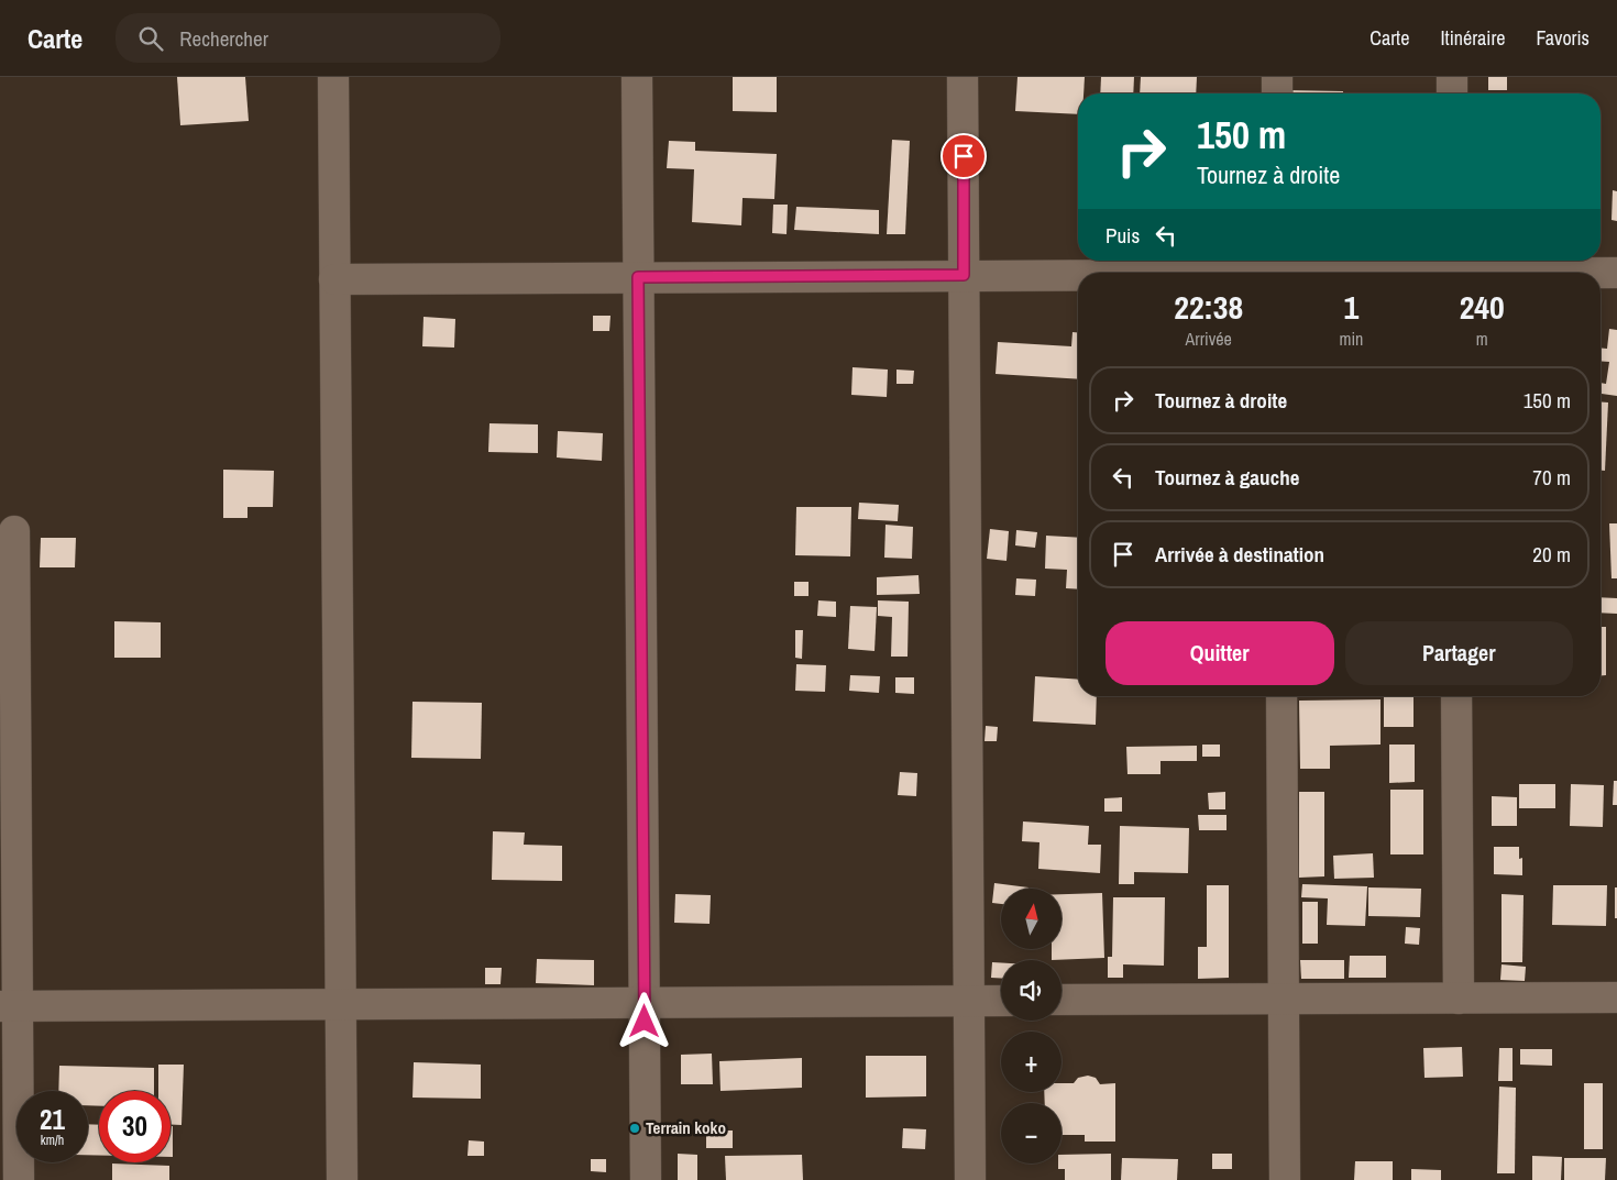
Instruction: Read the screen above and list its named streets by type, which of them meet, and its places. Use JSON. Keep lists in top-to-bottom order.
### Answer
{
  "places": ["Terrain koko"],
  "north": "top",
  "page": {
    "header": "Carte",
    "search": "Rechercher",
    "nav": ["Carte", "Itinéraire", "Favoris"],
    "turn": ["150 m", "Tournez à droite"],
    "then": "Puis",
    "eta": [
      "22:38",
      "Arrivée",
      "1",
      "min",
      "240",
      "m"
    ],
    "list": [
      {
        "name": "Tournez à droite",
        "value": "150 m"
      },
      {
        "name": "Tournez à gauche",
        "value": "70 m"
      },
      {
        "name": "Arrivée à destination",
        "value": "20 m"
      }
    ],
    "buttons": ["Quitter", "Partager"],
    "map_buttons": ["+", "−"],
    "speed": "21 km/h",
    "limit": "30"
  }
}
